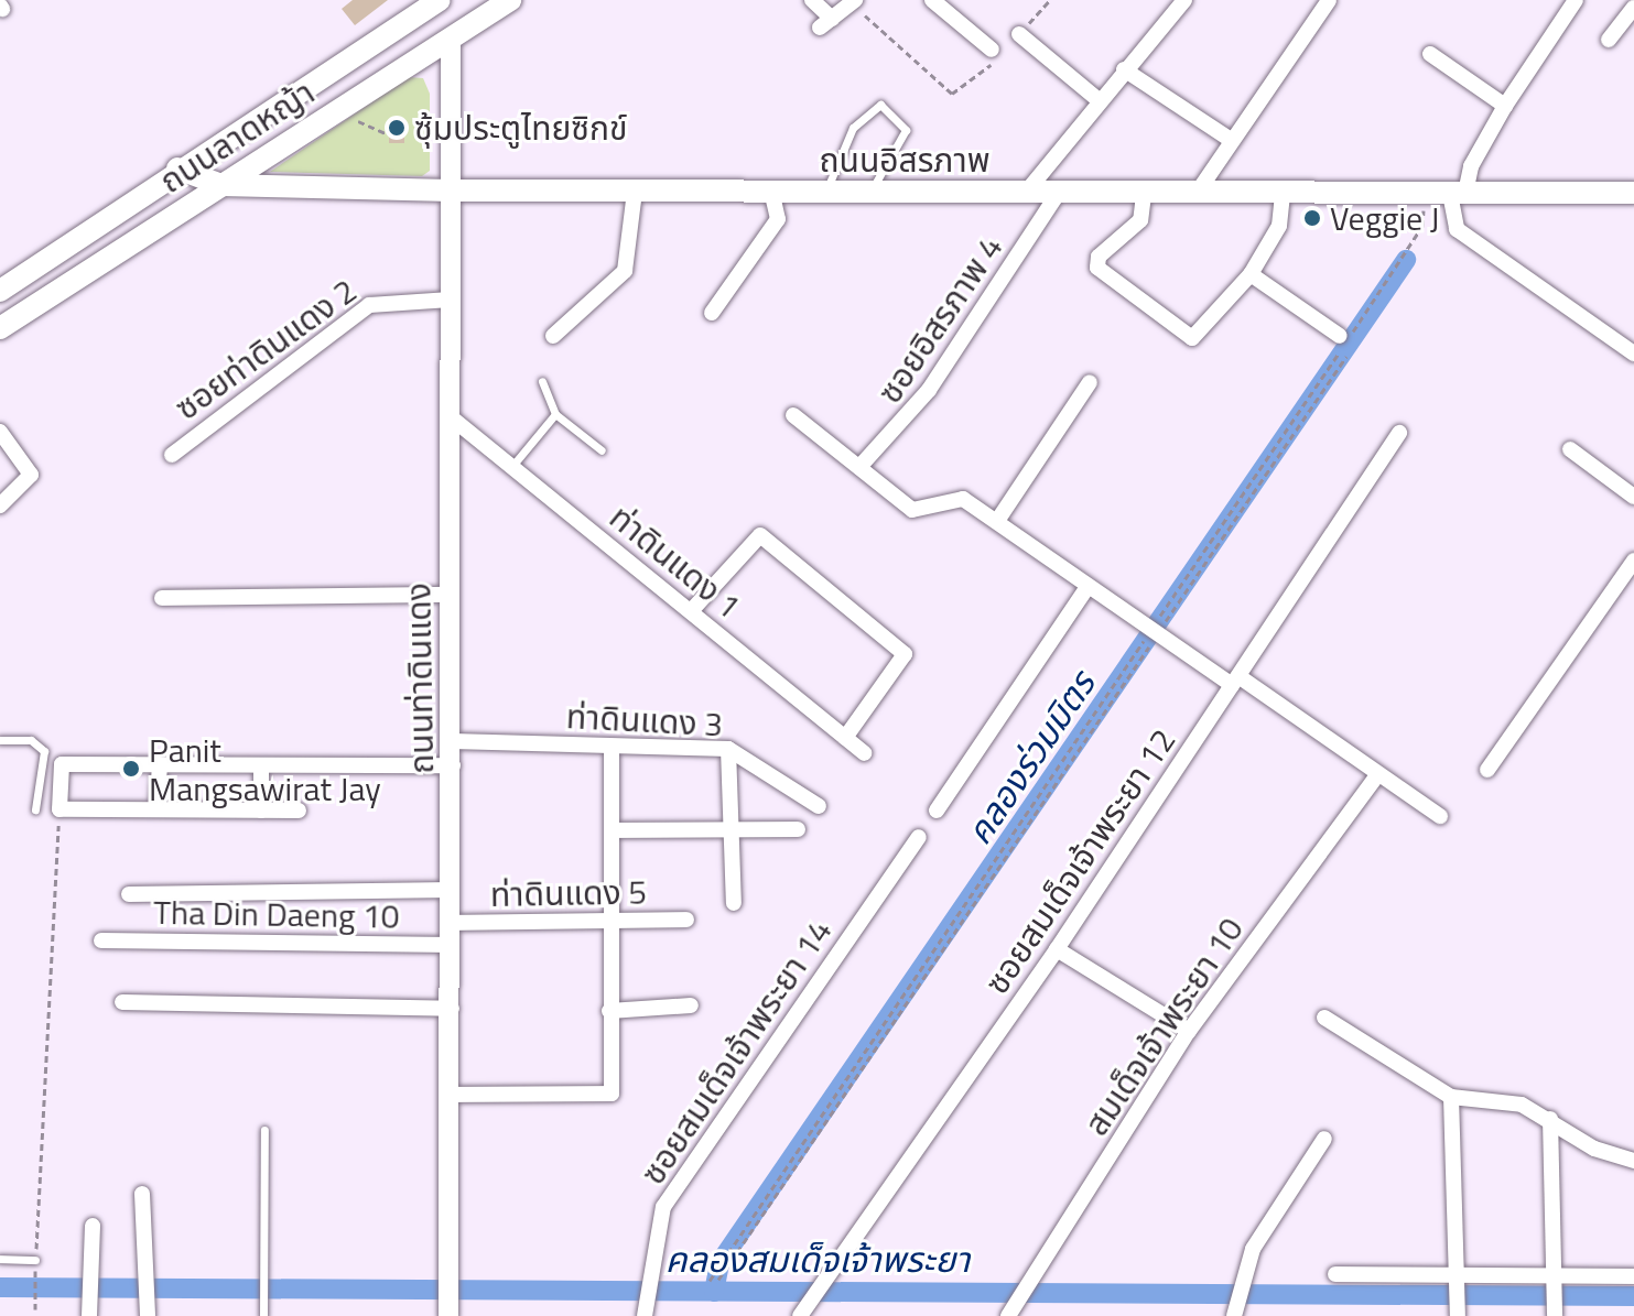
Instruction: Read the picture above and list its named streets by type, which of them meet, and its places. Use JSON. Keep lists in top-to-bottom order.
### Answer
{
  "streets": {
    "main road": ["ถนนลาดหญ้า", "ถนนอิสรภาพ"],
    "street": [
      "ซอยอิสรภาพ 4",
      "ซอยท่าดินแดง 2",
      "ท่าดินแดง 1",
      "ถนนท่าดินแดง",
      "ท่าดินแดง 3",
      "ซอยสมเด็จเจ้าพระยา 12",
      "ท่าดินแดง 5",
      "Tha Din Daeng 10",
      "สมเด็จเจ้าพระยา 10",
      "ซอยสมเด็จเจ้าพระยา 14"
    ]
  },
  "crossings": [
    ["ถนนลาดหญ้า", "ถนนอิสรภาพ"],
    ["ถนนลาดหญ้า", "ถนนท่าดินแดง"],
    ["ถนนอิสรภาพ", "ซอยอิสรภาพ 4"],
    ["ถนนอิสรภาพ", "ถนนท่าดินแดง"],
    ["ซอยท่าดินแดง 2", "ถนนท่าดินแดง"],
    ["ท่าดินแดง 1", "ถนนท่าดินแดง"],
    ["ถนนท่าดินแดง", "ท่าดินแดง 3"],
    ["ถนนท่าดินแดง", "ท่าดินแดง 5"],
    ["ถนนท่าดินแดง", "Tha Din Daeng 10"]
  ],
  "water": ["คลองร่วมมิตร", "คลองสมเด็จเจ้าพระยา"],
  "places": ["ซุ้มประตูไทยซิกข์", "Veggie J", "Panit Mangsawirat Jay"]
}
